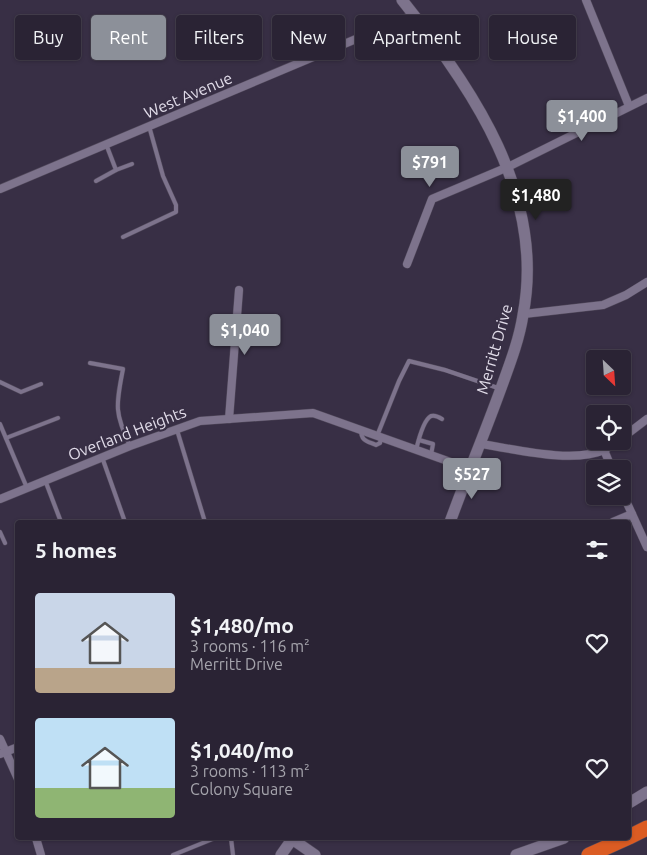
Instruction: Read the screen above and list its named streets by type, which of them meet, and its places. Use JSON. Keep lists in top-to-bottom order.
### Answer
{
  "streets": {
    "main road": ["Merritt Drive"],
    "street": ["West Avenue", "Overland Heights"]
  },
  "crossings": [
    ["West Avenue", "Merritt Drive"],
    ["Merritt Drive", "Overland Heights"]
  ],
  "north": "bottom right",
  "page": {
    "chip": [
      "Buy",
      "Rent",
      "Filters",
      "New",
      "Apartment",
      "House"
    ],
    "price": [
      "$1,400",
      "$791",
      "$1,480",
      "$1,040",
      "$527"
    ],
    "heading": "5 homes",
    "list": [
      {
        "name": "$1,480/mo",
        "note": "3 rooms · 116 m² · Merritt Drive"
      },
      {
        "name": "$1,040/mo",
        "note": "3 rooms · 113 m² · Colony Square"
      }
    ]
  }
}
